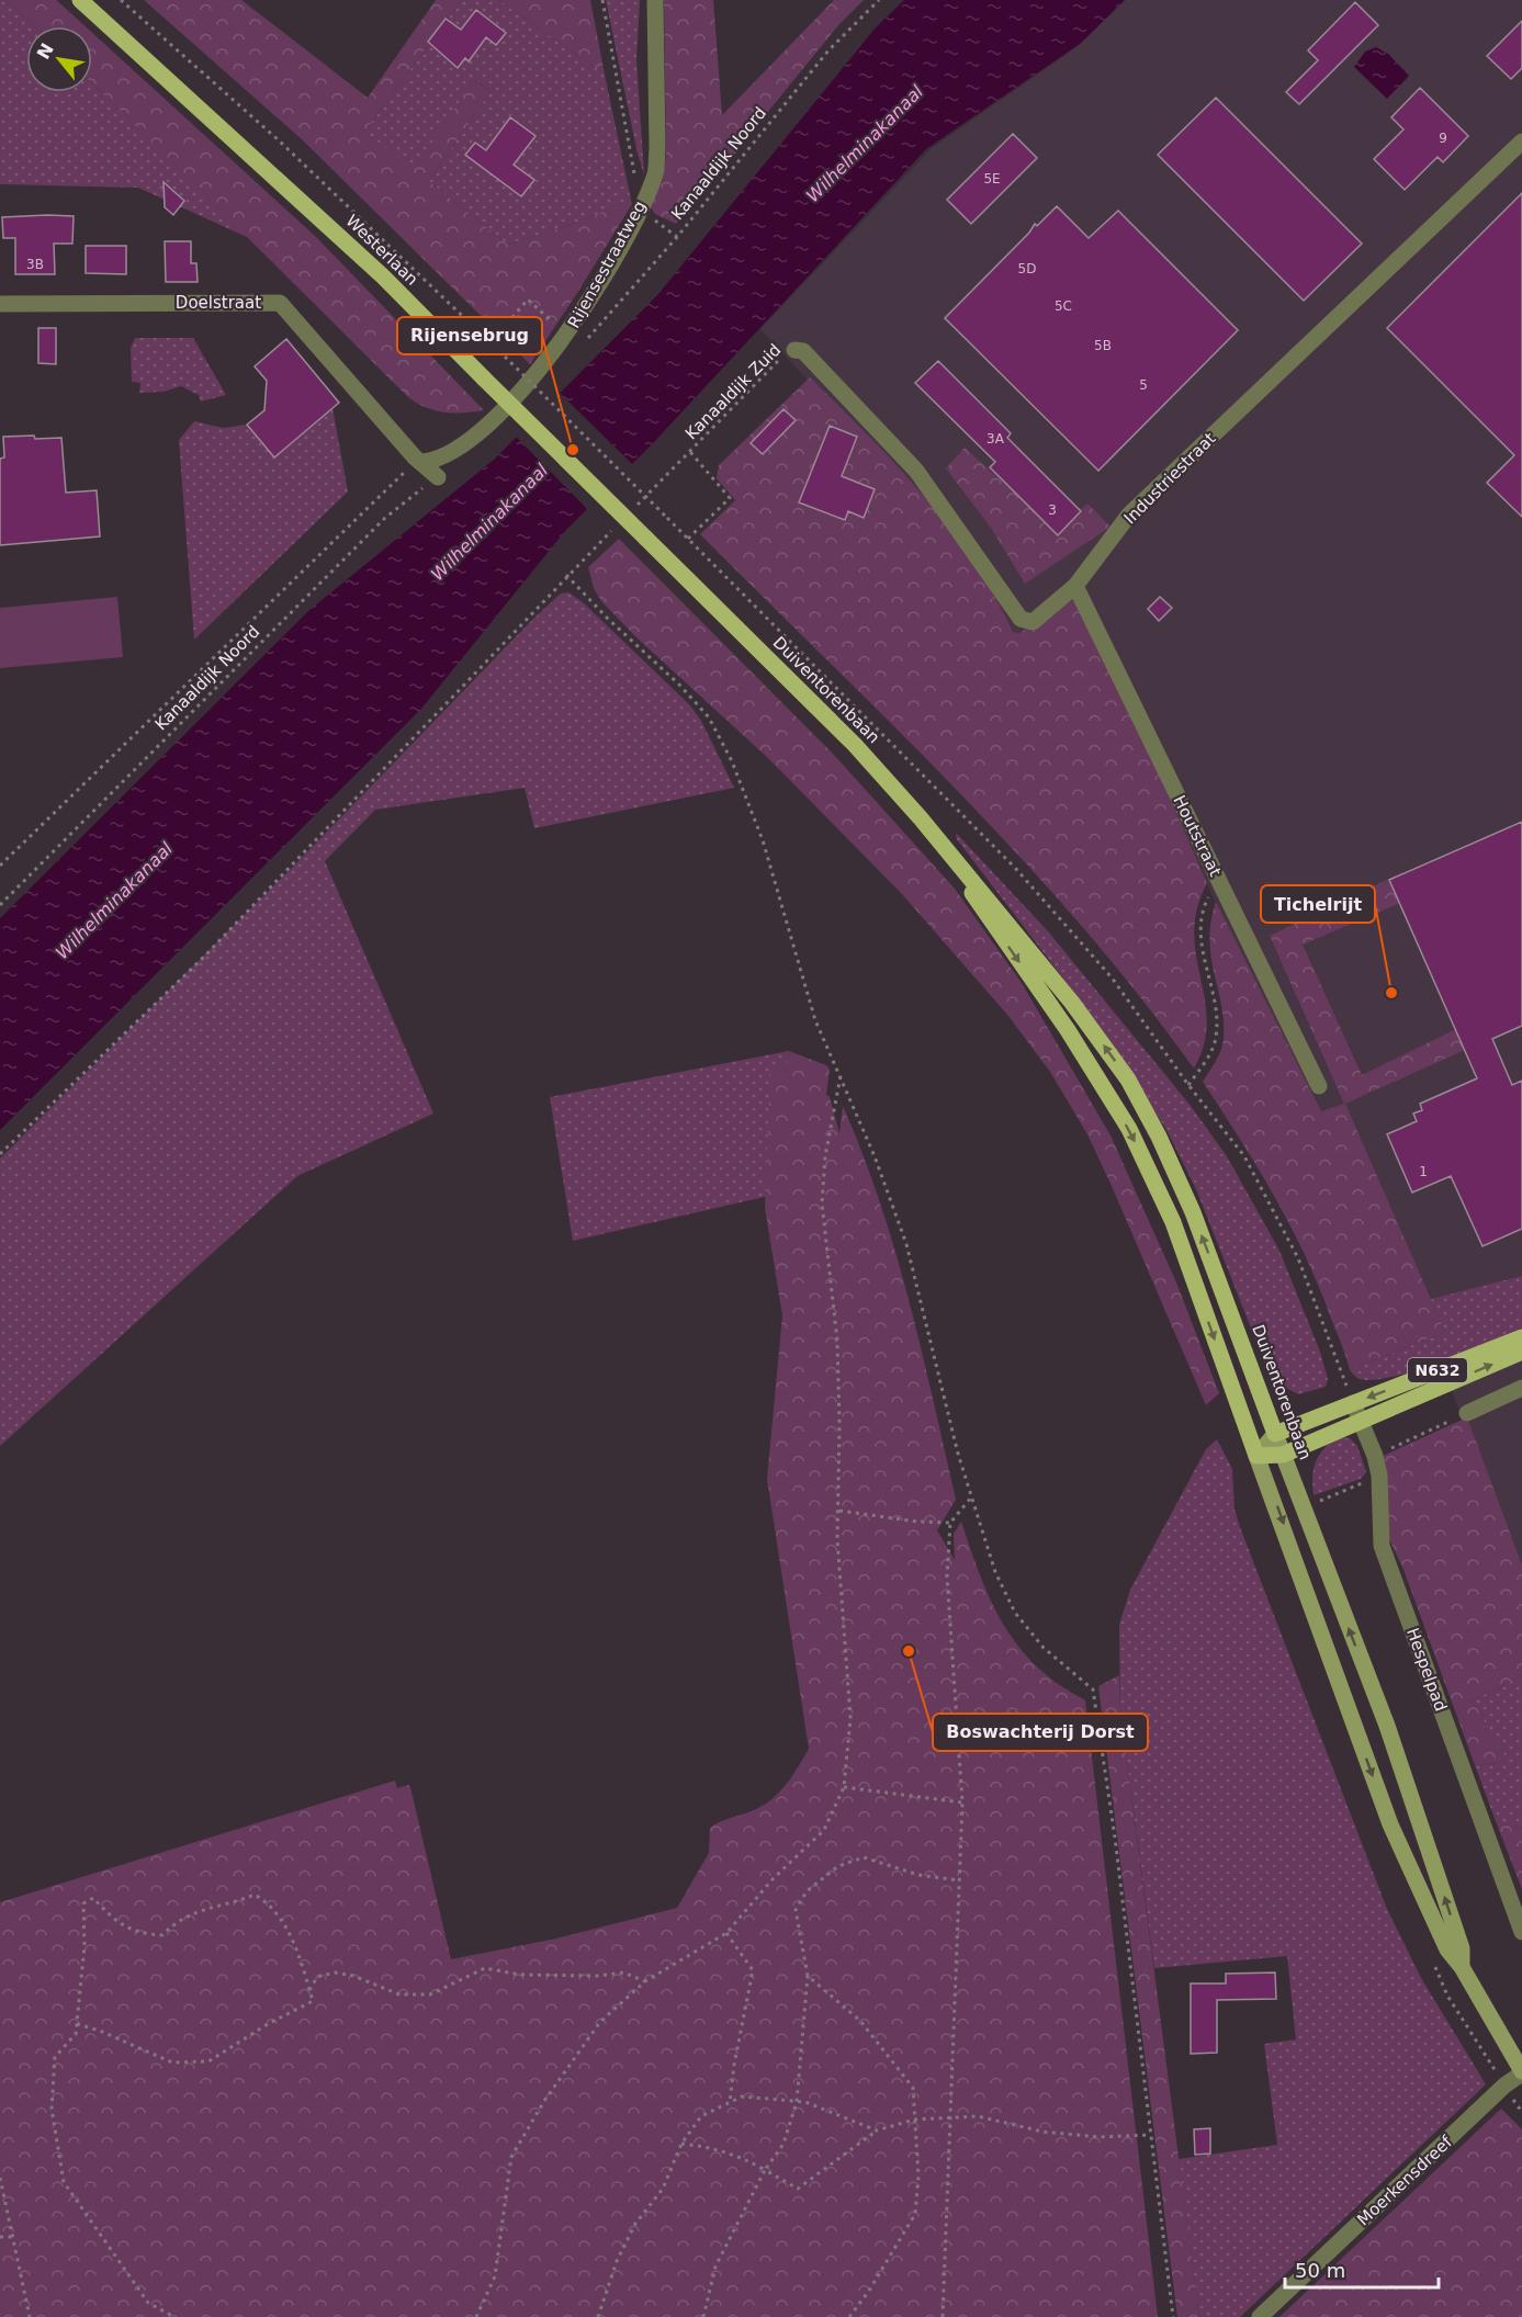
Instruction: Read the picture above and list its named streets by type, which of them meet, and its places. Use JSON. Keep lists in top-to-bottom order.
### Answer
{
  "streets": {
    "main road": ["Westerlaan", "Duiventorenbaan", "N632"],
    "street": [
      "Rijensestraatweg",
      "Doelstraat",
      "Industriestraat",
      "Houtstraat",
      "Hespelpad",
      "Moerkensdreef"
    ],
    "path": ["Kanaaldijk Noord", "Kanaaldijk Zuid"]
  },
  "crossings": [
    ["Kanaaldijk Noord", "Rijensestraatweg"],
    ["Kanaaldijk Noord", "Doelstraat"],
    ["Westerlaan", "Duiventorenbaan"],
    ["Rijensestraatweg", "Doelstraat"],
    ["Kanaaldijk Zuid", "Industriestraat"],
    ["Industriestraat", "Houtstraat"],
    ["Duiventorenbaan", "N632"],
    ["Duiventorenbaan", "Moerkensdreef"],
    ["N632", "Hespelpad"]
  ],
  "water": ["Wilhelminakanaal"],
  "places": ["Rijensebrug", "Tichelrijt", "Boswachterij Dorst"],
  "house_numbers": [
    "9",
    "5E",
    "3B",
    "5D",
    "5C",
    "5B",
    "5",
    "3A",
    "3",
    "1"
  ],
  "scale_bar": "50 m",
  "north": "top left"
}
